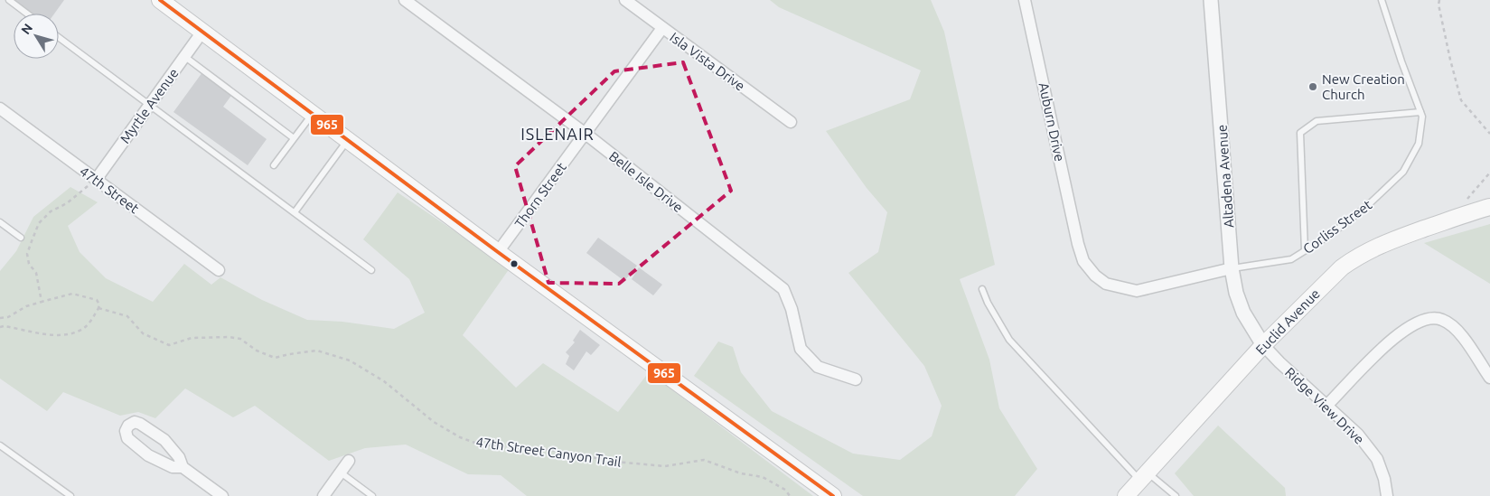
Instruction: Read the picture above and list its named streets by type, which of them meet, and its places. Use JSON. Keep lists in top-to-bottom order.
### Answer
{
  "streets": {
    "main road": ["Euclid Avenue"],
    "street": [
      "Isla Vista Drive",
      "Myrtle Avenue",
      "Auburn Drive",
      "Altadena Avenue",
      "Belle Isle Drive",
      "47th Street",
      "Thorn Street",
      "Corliss Street",
      "Ridge View Drive"
    ],
    "path": ["47th Street Canyon Trail"]
  },
  "crossings": [
    ["Isla Vista Drive", "Thorn Street"],
    ["Myrtle Avenue", "47th Street"],
    ["Auburn Drive", "Corliss Street"],
    ["Altadena Avenue", "Corliss Street"],
    ["Altadena Avenue", "Euclid Avenue"],
    ["Altadena Avenue", "Ridge View Drive"],
    ["Belle Isle Drive", "Thorn Street"],
    ["Euclid Avenue", "Ridge View Drive"]
  ],
  "districts": ["ISLENAIR"],
  "places": ["New Creation Church"],
  "lines": ["transit line 965"],
  "north": "top left"
}
